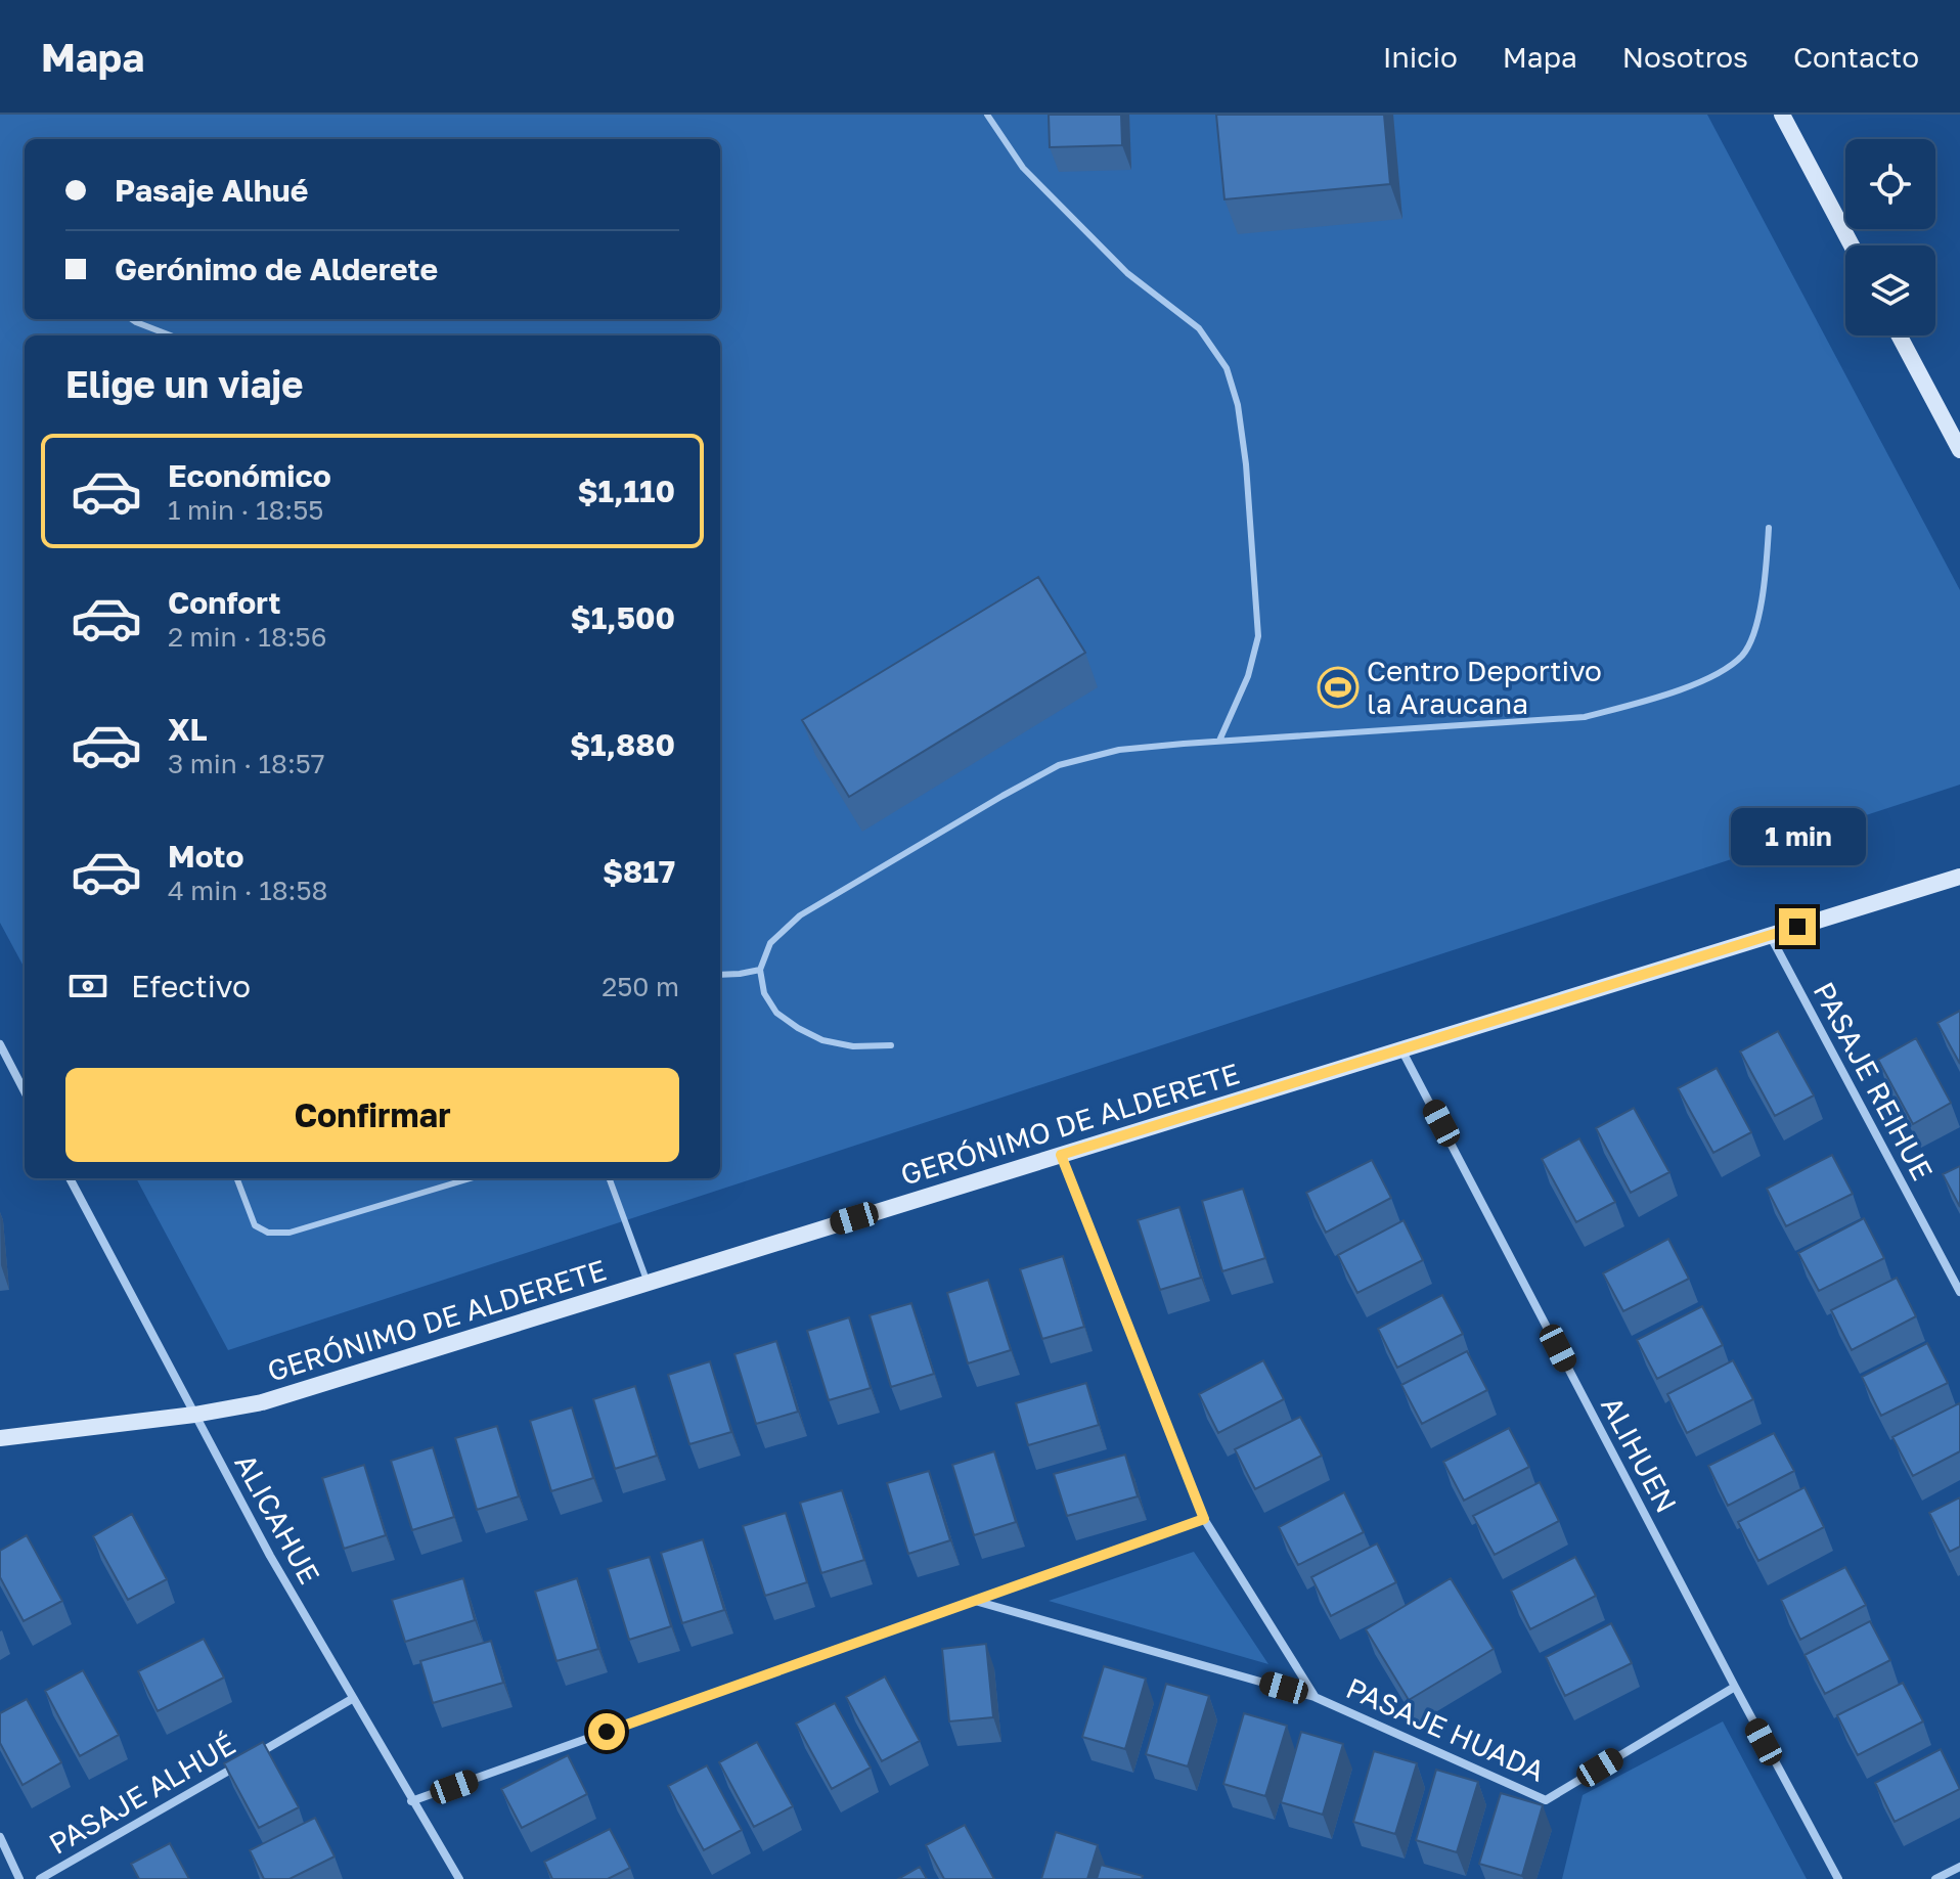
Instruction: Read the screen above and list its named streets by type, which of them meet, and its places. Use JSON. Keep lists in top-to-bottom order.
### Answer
{
  "streets": {
    "street": [
      "PASAJE REIHUE",
      "GERÓNIMO DE ALDERETE",
      "ALIHUEN",
      "ALICAHUE",
      "PASAJE HUADA",
      "PASAJE ALHUÉ"
    ]
  },
  "crossings": [
    ["PASAJE REIHUE", "GERÓNIMO DE ALDERETE"],
    ["GERÓNIMO DE ALDERETE", "ALIHUEN"],
    ["GERÓNIMO DE ALDERETE", "ALICAHUE"],
    ["ALIHUEN", "PASAJE HUADA"],
    ["ALICAHUE", "PASAJE ALHUÉ"]
  ],
  "places": {
    "sports": ["Centro Deportivo la Araucana"]
  },
  "page": {
    "header": "Mapa",
    "nav": [
      "Inicio",
      "Mapa",
      "Nosotros",
      "Contacto"
    ],
    "banner": ["Pasaje Alhué", "Gerónimo de Alderete"],
    "heading": "Elige un viaje",
    "list": [
      {
        "name": "Económico",
        "note": "1 min · 18:55",
        "value": "$1,110"
      },
      {
        "name": "Confort",
        "note": "2 min · 18:56",
        "value": "$1,500"
      },
      {
        "name": "XL",
        "note": "3 min · 18:57",
        "value": "$1,880"
      },
      {
        "name": "Moto",
        "note": "4 min · 18:58",
        "value": "$817"
      }
    ],
    "bubble": "1 min",
    "pay": ["Efectivo", "250 m"],
    "buttons": "Confirmar"
  }
}
